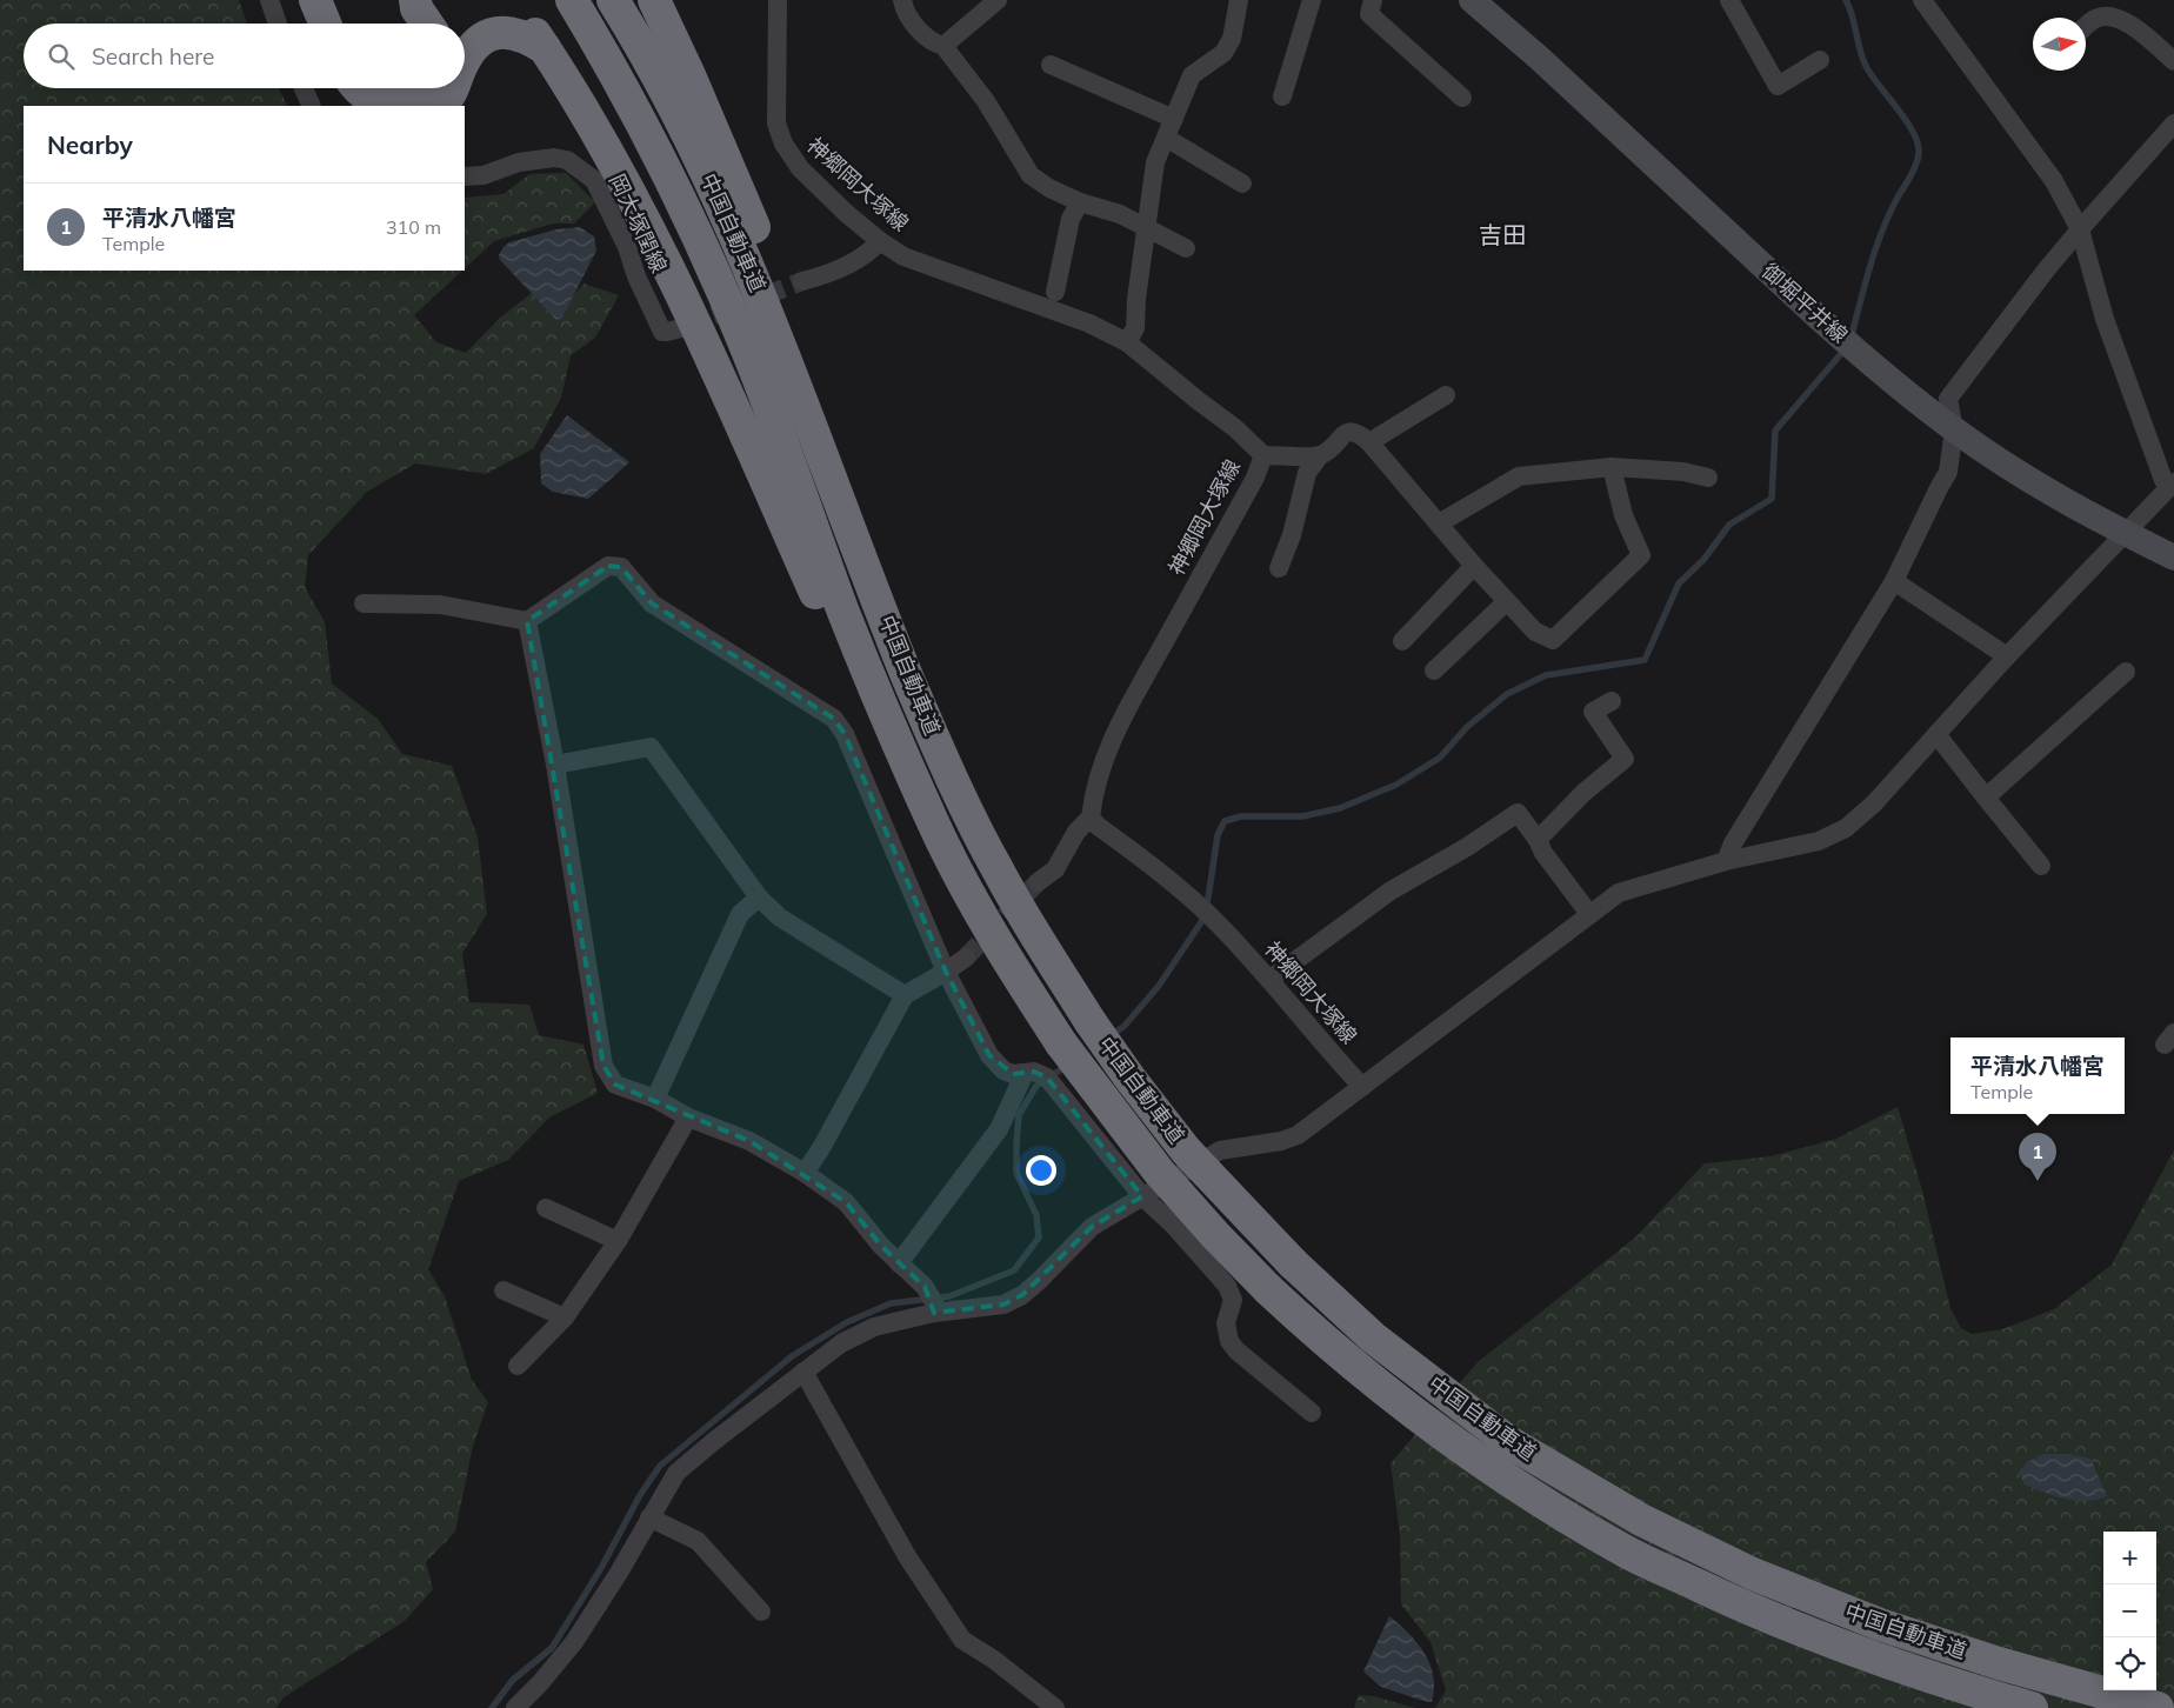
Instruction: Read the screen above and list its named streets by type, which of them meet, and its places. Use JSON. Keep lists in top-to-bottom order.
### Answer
{
  "streets": {
    "highway": ["中国自動車道"],
    "street": ["神郷岡大塚線", "岡大塚閏線", "御堀平井線"]
  },
  "districts": ["吉田"],
  "north": "right",
  "page": {
    "search": "Search here",
    "heading": "Nearby",
    "list": [
      {
        "mark": "1",
        "name": "平清水八幡宮",
        "note": "Temple",
        "value": "310 m"
      }
    ],
    "popup": ["平清水八幡宮", "Temple"],
    "pins": "1",
    "map_buttons": ["+", "−"]
  }
}
